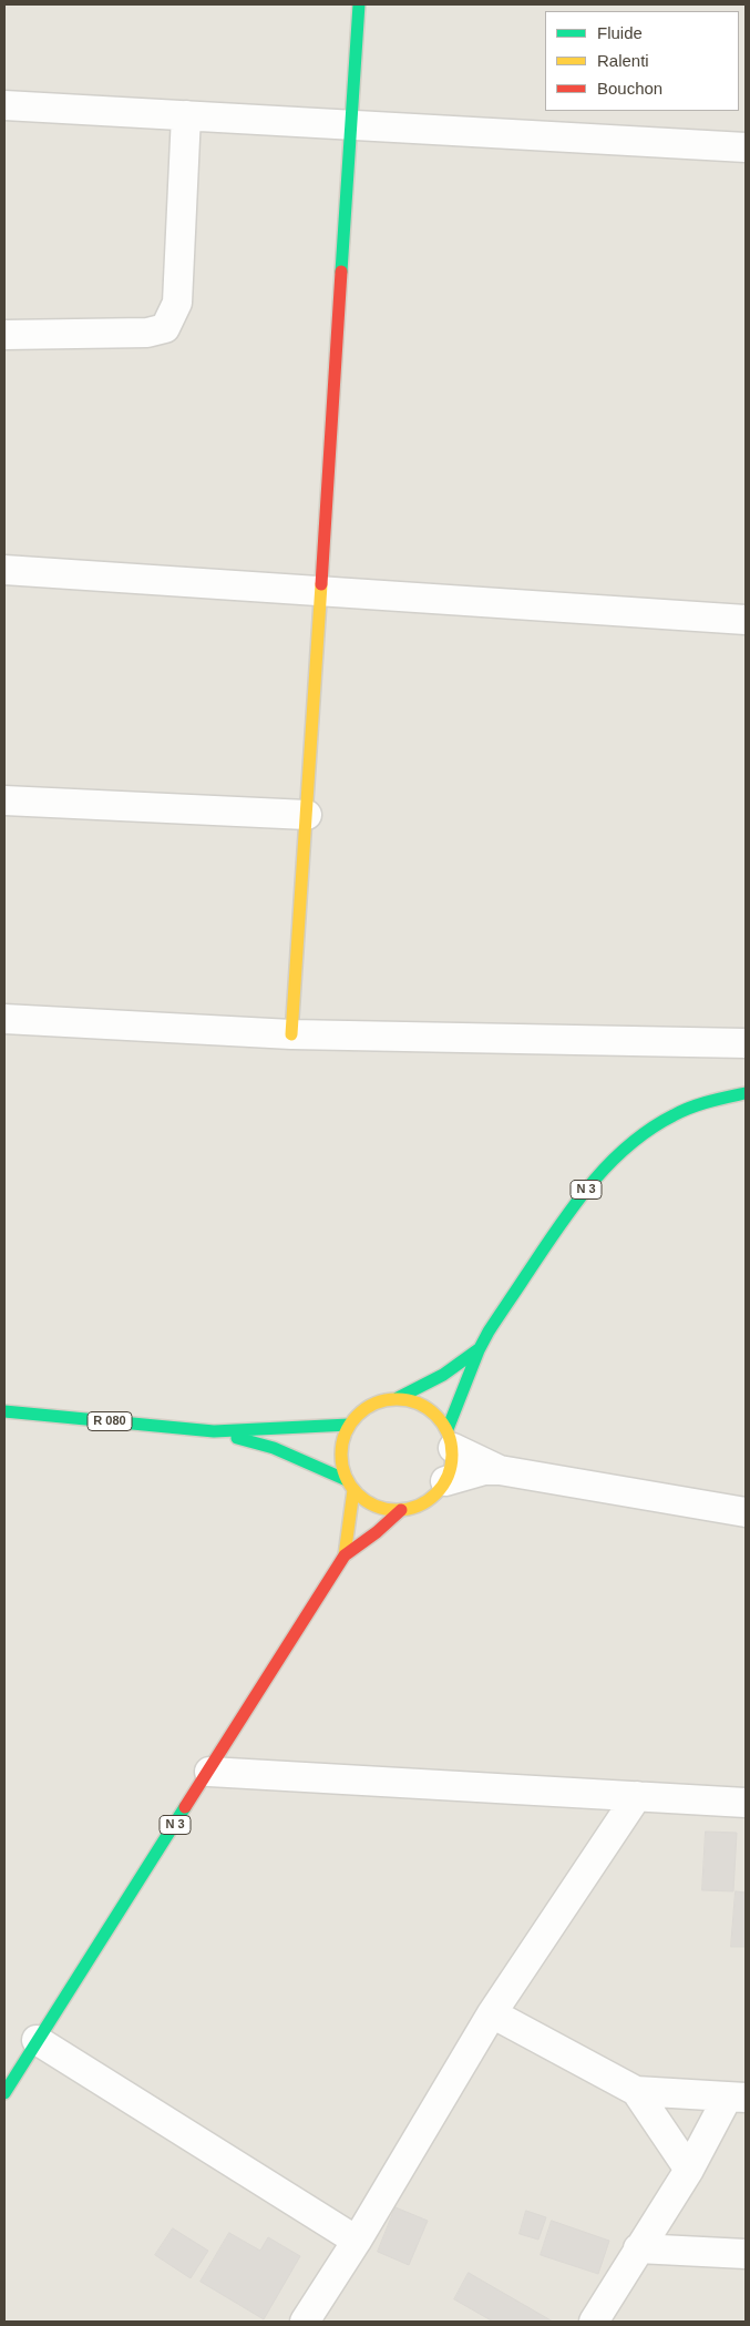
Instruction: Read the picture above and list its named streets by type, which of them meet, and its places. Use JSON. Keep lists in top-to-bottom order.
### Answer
{
  "streets": {
    "main road": ["N 3", "R 080"]
  },
  "legend": ["Fluide", "Ralenti", "Bouchon"]
}
